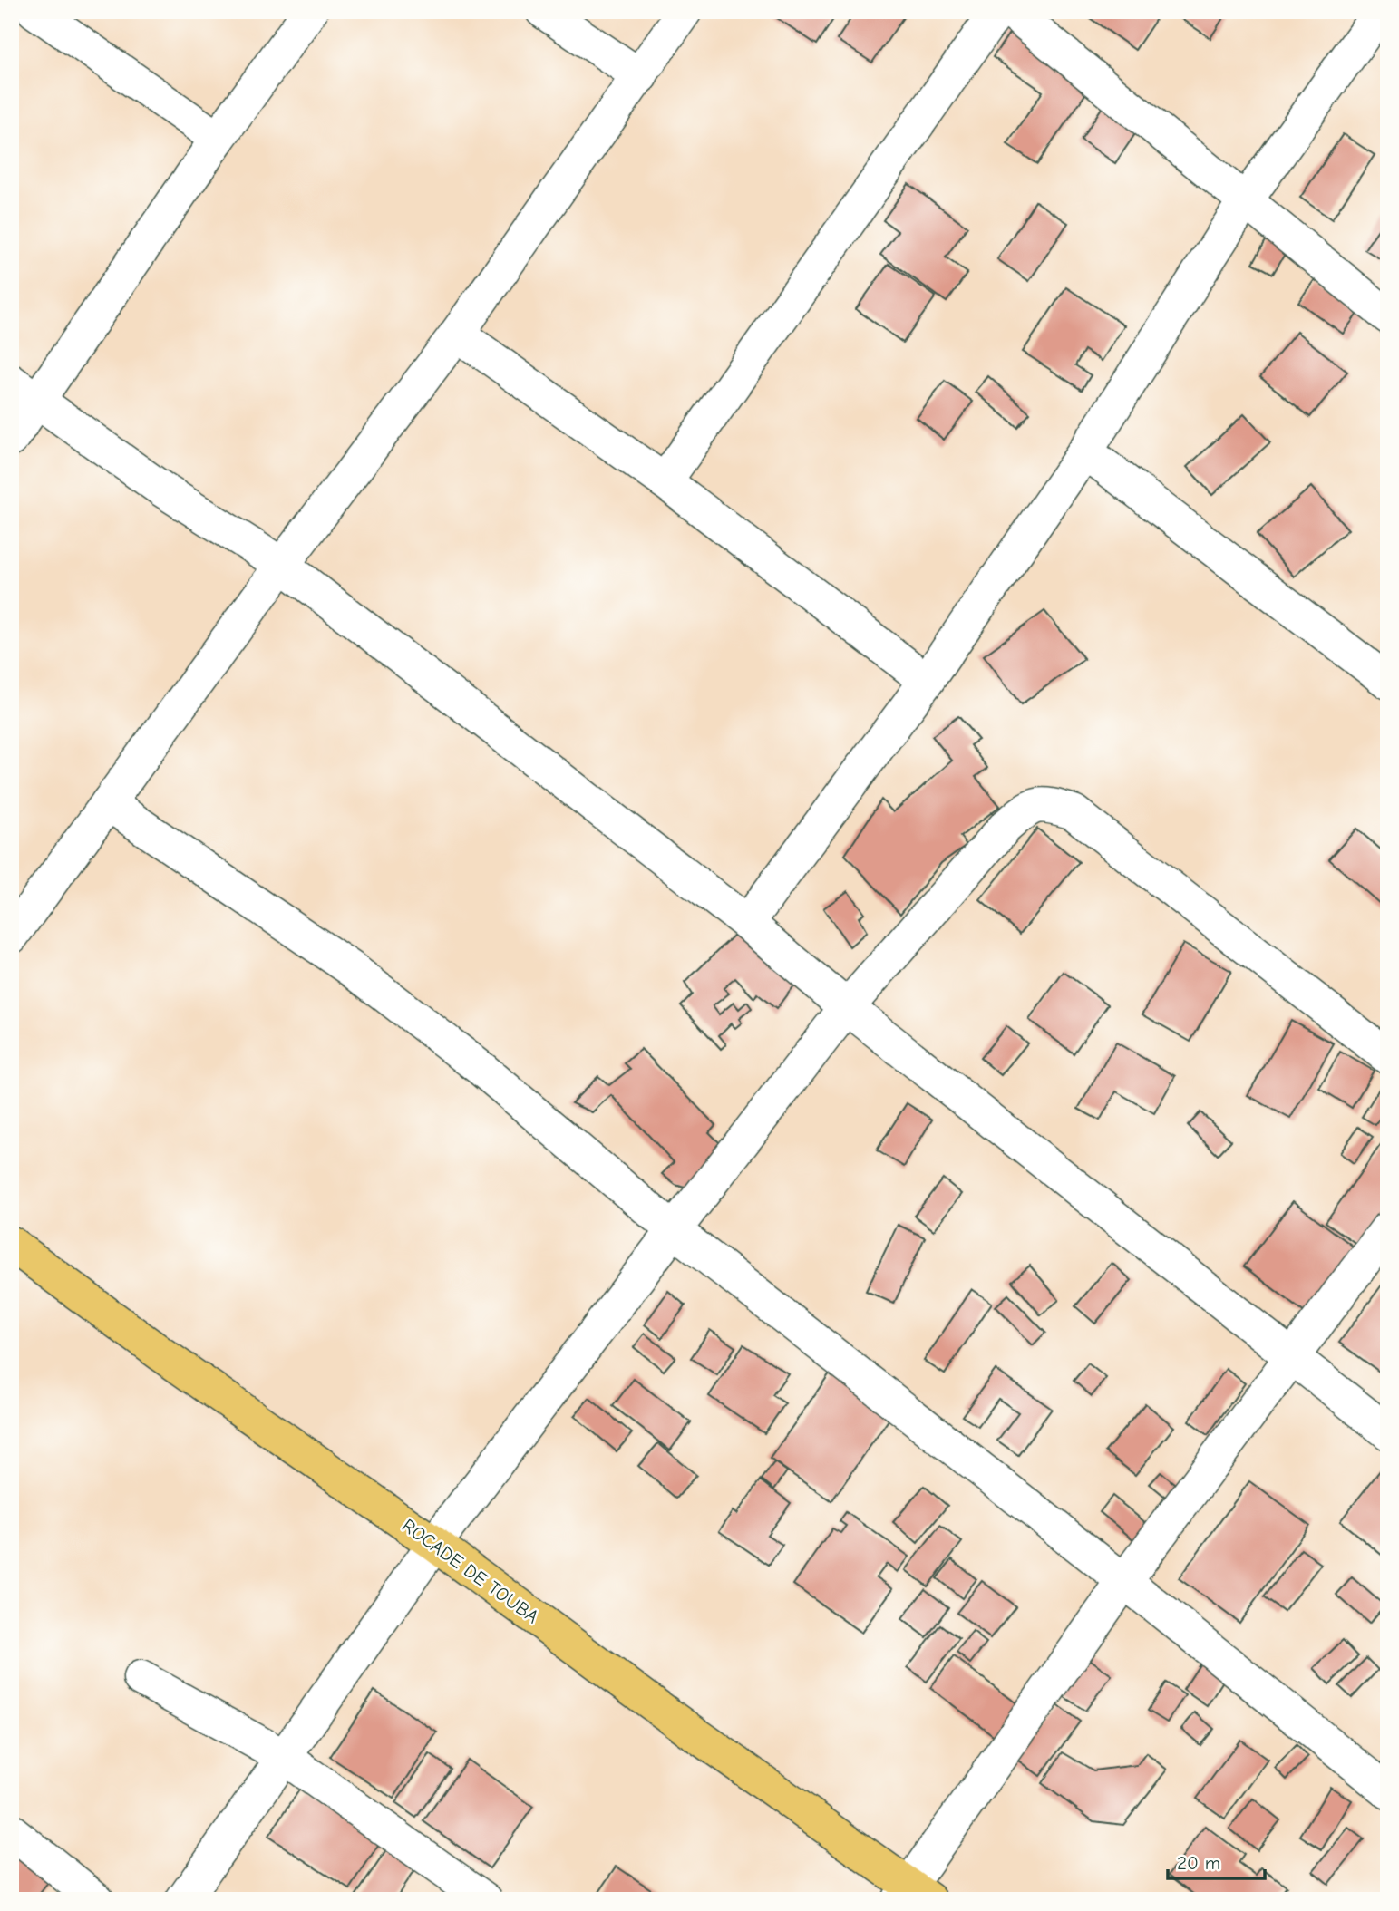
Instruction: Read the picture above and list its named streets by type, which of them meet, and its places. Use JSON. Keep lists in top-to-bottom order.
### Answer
{
  "streets": {
    "main road": ["ROCADE DE TOUBA"]
  },
  "scale_bar": "20 m"
}
